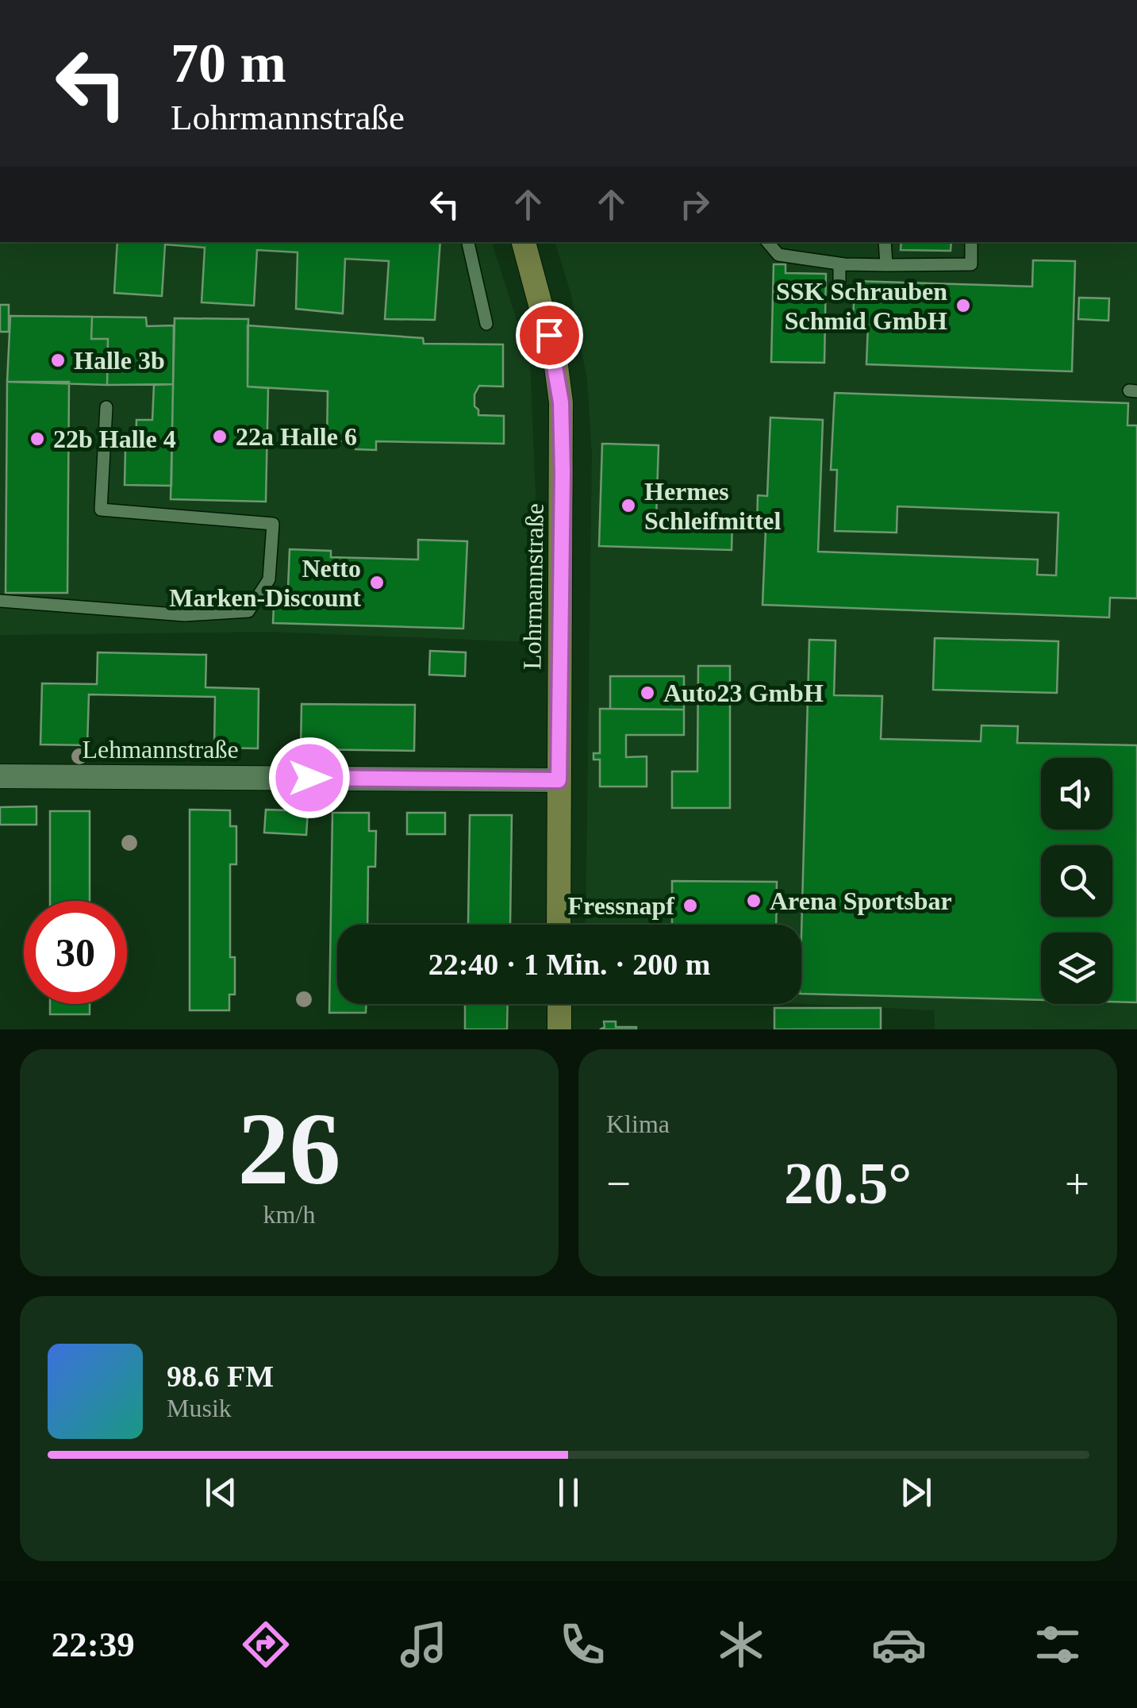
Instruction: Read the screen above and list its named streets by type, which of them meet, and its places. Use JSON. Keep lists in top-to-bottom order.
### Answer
{
  "streets": {
    "street": ["Lohrmannstraße", "Lehmannstraße"]
  },
  "crossings": [
    ["Lohrmannstraße", "Lehmannstraße"]
  ],
  "places": [
    "SSK Schrauben Schmid GmbH",
    "Halle 3b",
    "22a Halle 6",
    "22b Halle 4",
    "Hermes Schleifmittel",
    "Netto Marken-Discount",
    "Auto23 GmbH",
    "Arena Sportsbar",
    "Fressnapf"
  ],
  "page": {
    "turn": ["70 m", "Lohrmannstraße"],
    "limit": "30",
    "trip": "22:40 · 1 Min. · 200 m",
    "tile": [
      ["26", "km/h"],
      "Klima"
    ],
    "heat": ["−", "20.5°", "+"],
    "song": ["98.6 FM", "Musik"],
    "tabs": "22:39"
  }
}
